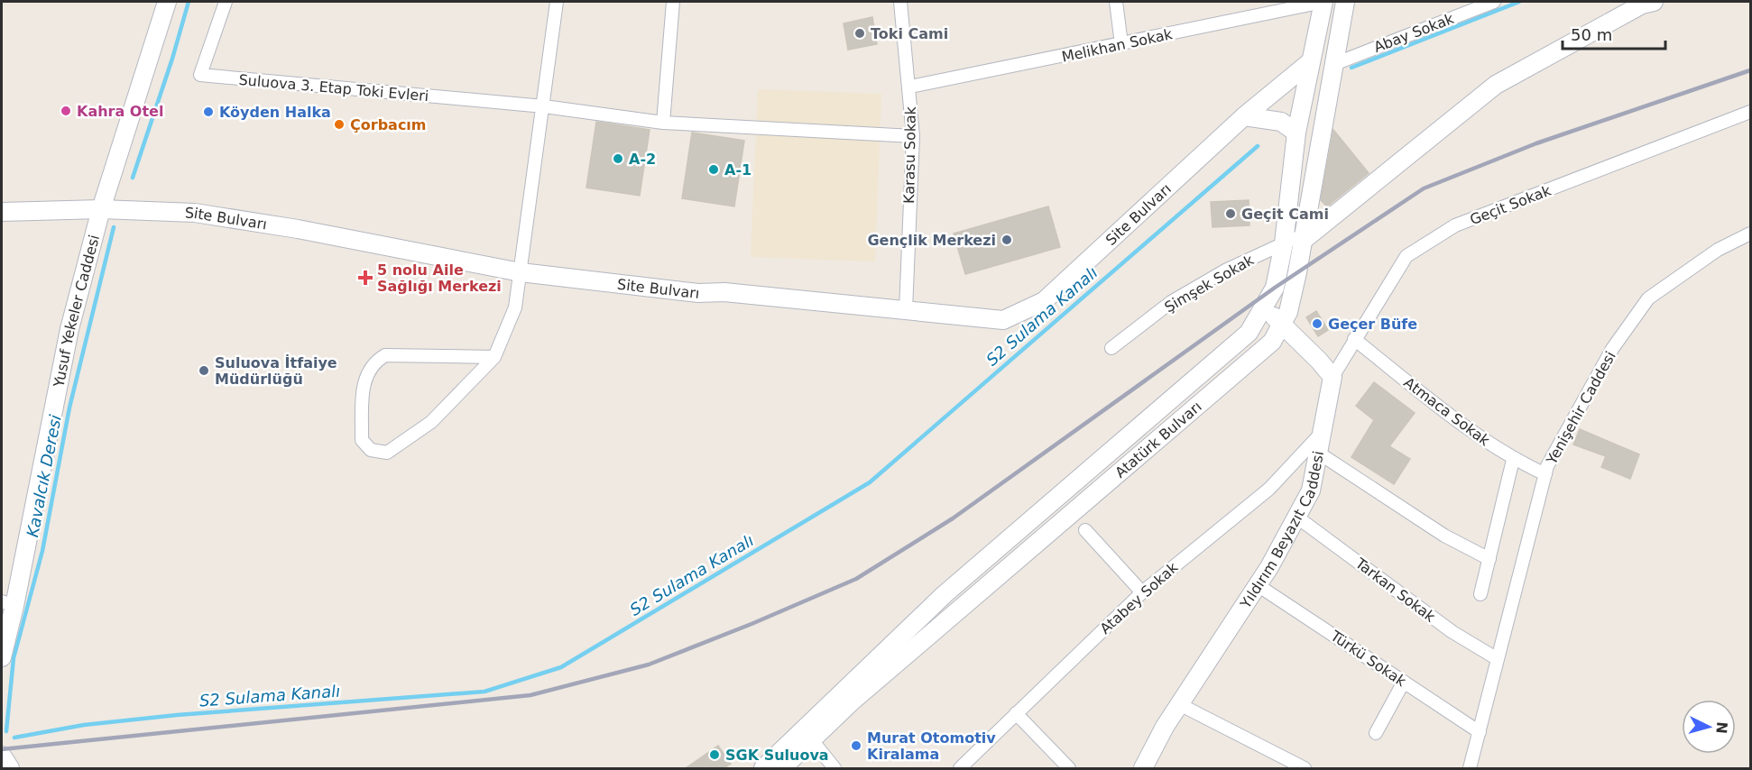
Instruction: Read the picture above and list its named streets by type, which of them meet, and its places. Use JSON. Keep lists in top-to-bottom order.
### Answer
{
  "streets": {
    "street": [
      "Abay Sokak",
      "Melikhan Sokak",
      "Suluova 3. Etap Toki Evleri",
      "Karasu Sokak",
      "Geçit Sokak",
      "Site Bulvarı",
      "Şimşek Sokak",
      "Yusuf Yekeler Caddesi",
      "Yenişehir Caddesi",
      "Atmaca Sokak",
      "Atatürk Bulvarı",
      "Yıldırım Beyazıt Caddesi",
      "Tarkan Sokak",
      "Atabey Sokak",
      "Türkü Sokak"
    ]
  },
  "crossings": [
    ["Abay Sokak", "Atatürk Bulvarı"],
    ["Melikhan Sokak", "Karasu Sokak"],
    ["Melikhan Sokak", "Atatürk Bulvarı"],
    ["Suluova 3. Etap Toki Evleri", "Karasu Sokak"],
    ["Karasu Sokak", "Site Bulvarı"],
    ["Geçit Sokak", "Atmaca Sokak"],
    ["Geçit Sokak", "Yıldırım Beyazıt Caddesi"],
    ["Site Bulvarı", "Yusuf Yekeler Caddesi"],
    ["Site Bulvarı", "Atatürk Bulvarı"],
    ["Şimşek Sokak", "Atatürk Bulvarı"],
    ["Yenişehir Caddesi", "Atmaca Sokak"],
    ["Yenişehir Caddesi", "Tarkan Sokak"],
    ["Yenişehir Caddesi", "Türkü Sokak"],
    ["Yıldırım Beyazıt Caddesi", "Tarkan Sokak"],
    ["Yıldırım Beyazıt Caddesi", "Atabey Sokak"],
    ["Yıldırım Beyazıt Caddesi", "Türkü Sokak"]
  ],
  "water": ["S2 Sulama Kanalı", "Kavalcık Deresi"],
  "places": {
    "other": [
      "Toki Cami",
      "Kahra Otel",
      "Köyden Halka",
      "Çorbacım",
      "A-2",
      "A-1",
      "Geçit Cami",
      "Gençlik Merkezi",
      "Geçer Büfe",
      "Suluova İtfaiye Müdürlüğü",
      "Murat Otomotiv Kiralama",
      "SGK Suluova"
    ],
    "health": ["5 nolu Aile Sağlığı Merkezi"]
  },
  "scale_bar": "50 m",
  "north": "right"
}
